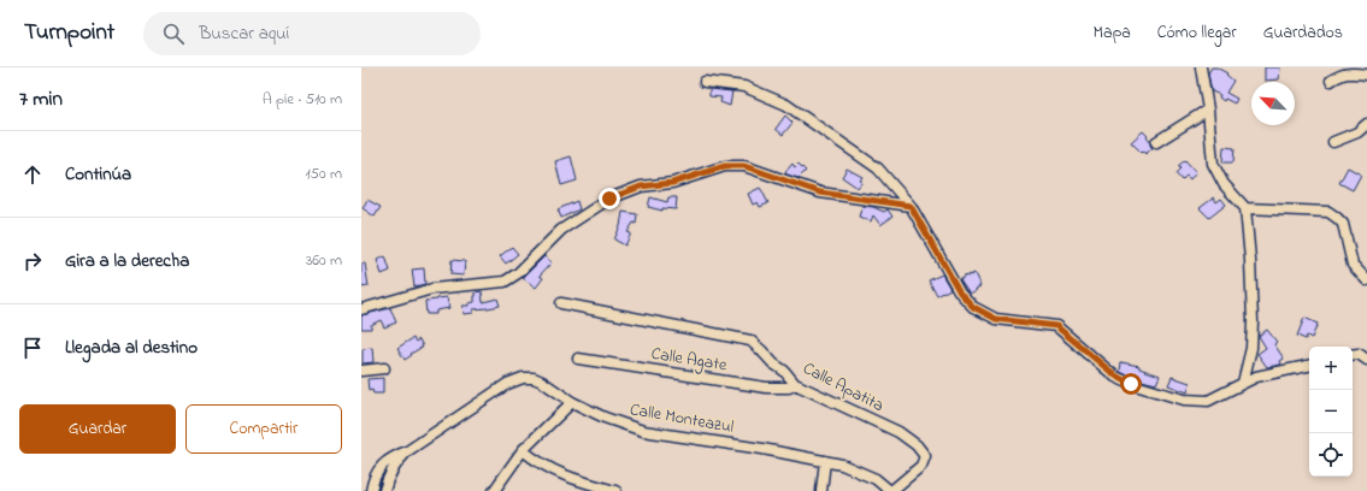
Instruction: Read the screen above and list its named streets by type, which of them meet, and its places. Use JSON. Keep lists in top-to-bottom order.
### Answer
{
  "streets": {
    "street": ["Calle Agate", "Calle Apatita", "Calle Monteazul"]
  },
  "crossings": [
    ["Calle Agate", "Calle Apatita"],
    ["Calle Apatita", "Calle Monteazul"]
  ],
  "north": "top left",
  "page": {
    "header": "Turnpoint",
    "search": "Buscar aquí",
    "nav": ["Mapa", "Cómo llegar", "Guardados"],
    "heading": ["7 min", "A pie · 510 m"],
    "list": [
      ["Continúa", "150 m"],
      ["Gira a la derecha", "360 m"],
      "Llegada al destino"
    ],
    "map_buttons": ["+", "−"],
    "buttons": ["Guardar", "Compartir"]
  }
}
